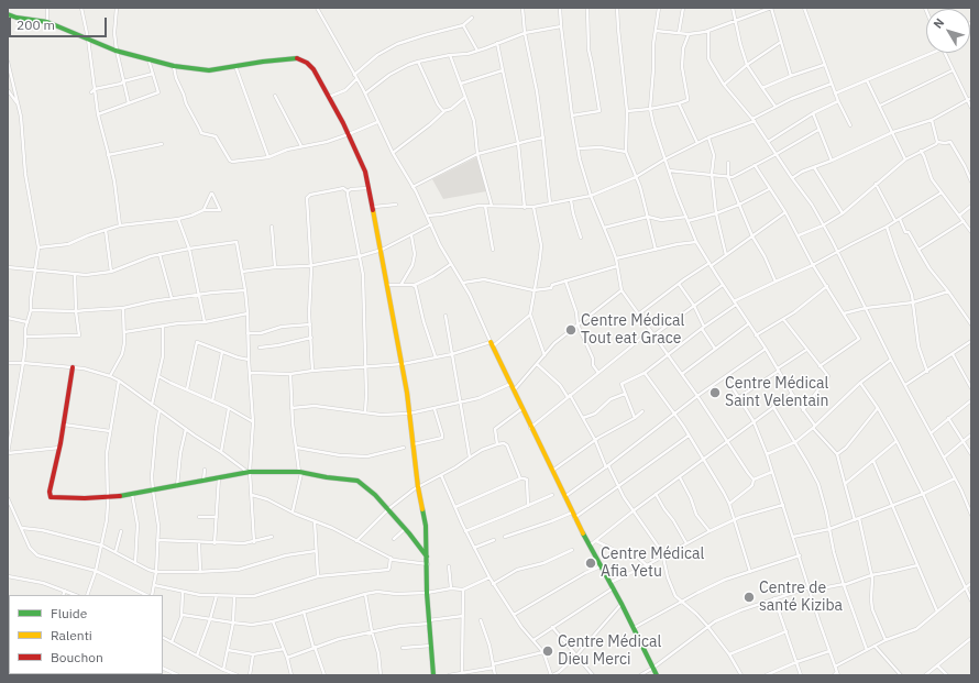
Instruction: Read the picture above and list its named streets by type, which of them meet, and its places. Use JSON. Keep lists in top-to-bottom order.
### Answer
{
  "places": [
    "Centre Médical Tout eat Grace",
    "Centre Médical Saint Velentain",
    "Centre Médical Afia Yetu",
    "Centre de santé Kiziba",
    "Centre Médical Dieu Merci"
  ],
  "legend": ["Fluide", "Ralenti", "Bouchon"],
  "scale_bar": "200 m",
  "north": "top left"
}
